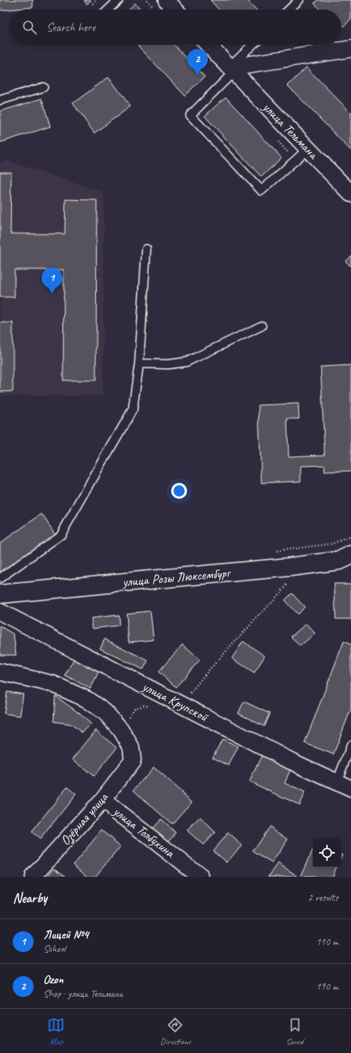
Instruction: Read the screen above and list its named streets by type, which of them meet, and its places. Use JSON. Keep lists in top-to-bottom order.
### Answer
{
  "streets": {
    "street": [
      "улица Тельмана",
      "улица Розы Люксембург",
      "улица Крупской",
      "Озёрная улица",
      "улица Толбухина"
    ]
  },
  "crossings": [
    ["Озёрная улица", "улица Толбухина"]
  ],
  "page": {
    "search": "Search here",
    "pins": ["2", "1"],
    "heading": ["Nearby", "2 results"],
    "list": [
      {
        "mark": "1",
        "name": "Лицей №4",
        "note": "School",
        "value": "110 m"
      },
      {
        "mark": "2",
        "name": "Ozon",
        "note": "Shop · улица Тельмана",
        "value": "190 m"
      }
    ],
    "nav": ["Map", "Directions", "Saved"]
  }
}
